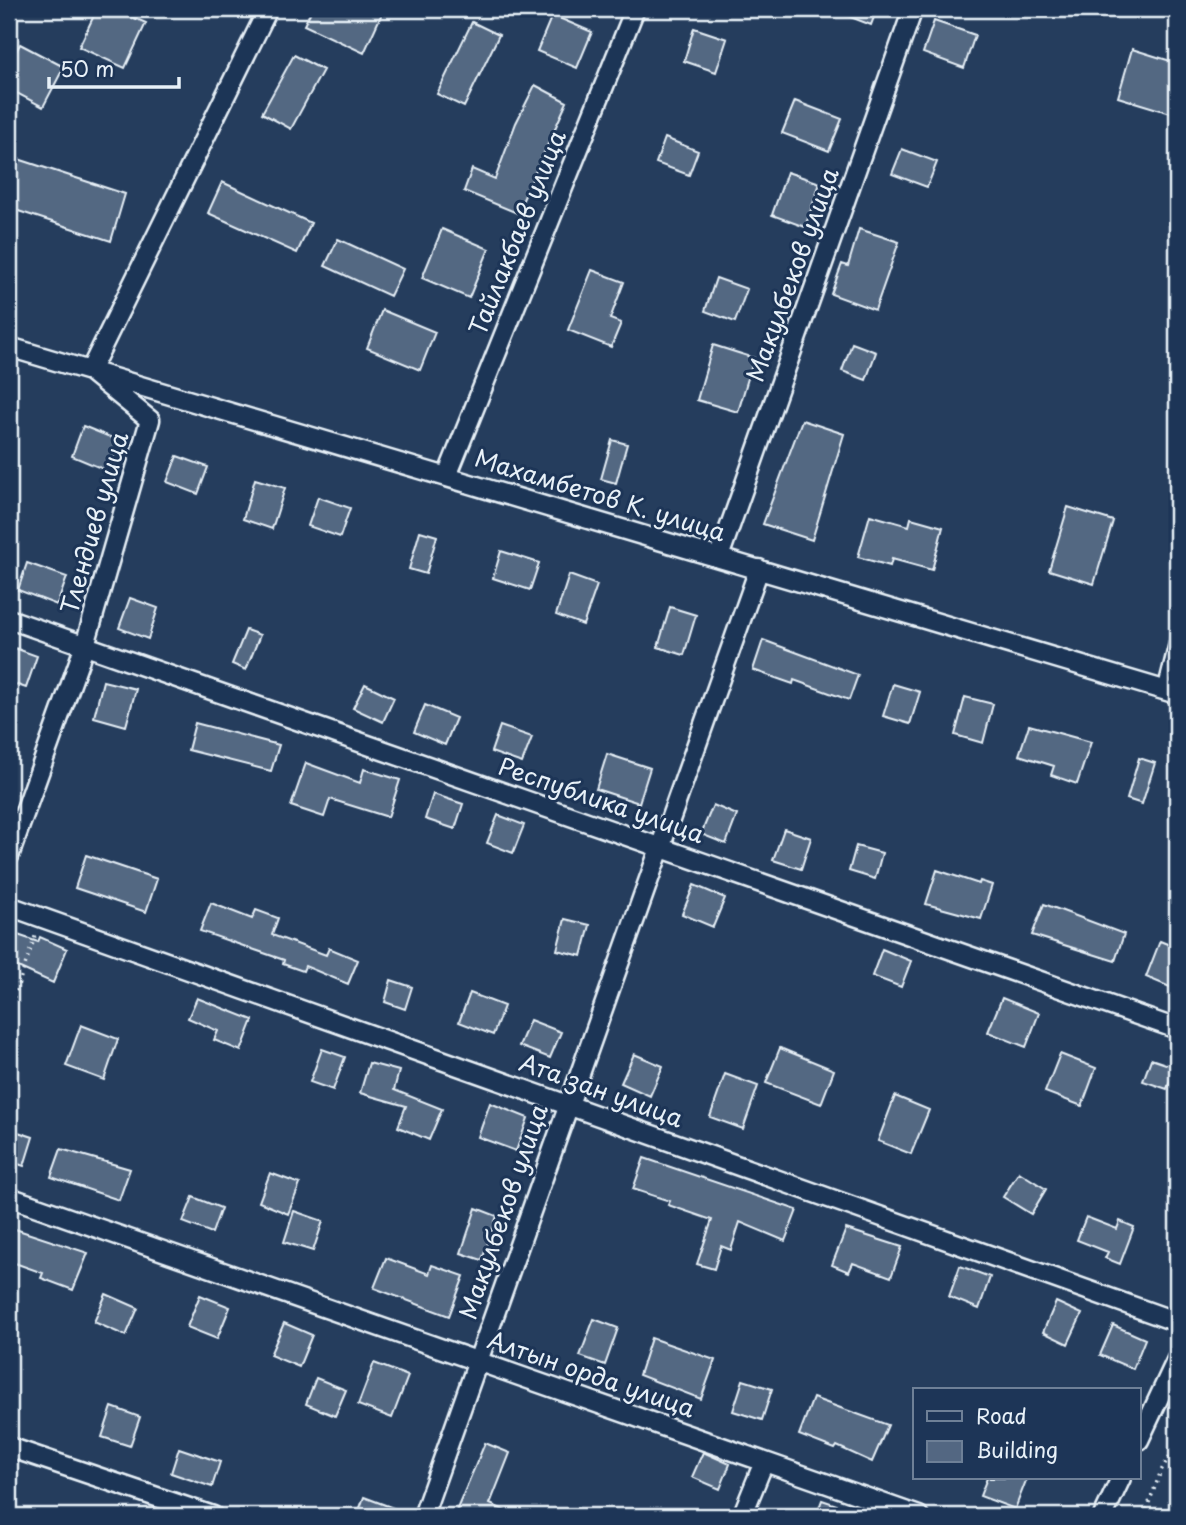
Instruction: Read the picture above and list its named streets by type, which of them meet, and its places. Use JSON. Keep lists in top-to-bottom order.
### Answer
{
  "streets": {
    "street": [
      "Тайлакбаев улица",
      "Макулбеков улица",
      "Махамбетов К. улица",
      "Тлендиев улица",
      "Республика улица",
      "Ата зан улица",
      "Алтын орда улица"
    ]
  },
  "crossings": [
    ["Тайлакбаев улица", "Махамбетов К. улица"],
    ["Макулбеков улица", "Махамбетов К. улица"],
    ["Макулбеков улица", "Республика улица"],
    ["Макулбеков улица", "Ата зан улица"],
    ["Макулбеков улица", "Алтын орда улица"],
    ["Махамбетов К. улица", "Тлендиев улица"],
    ["Тлендиев улица", "Республика улица"]
  ],
  "legend": ["Road", "Building"],
  "scale_bar": "50 m"
}
